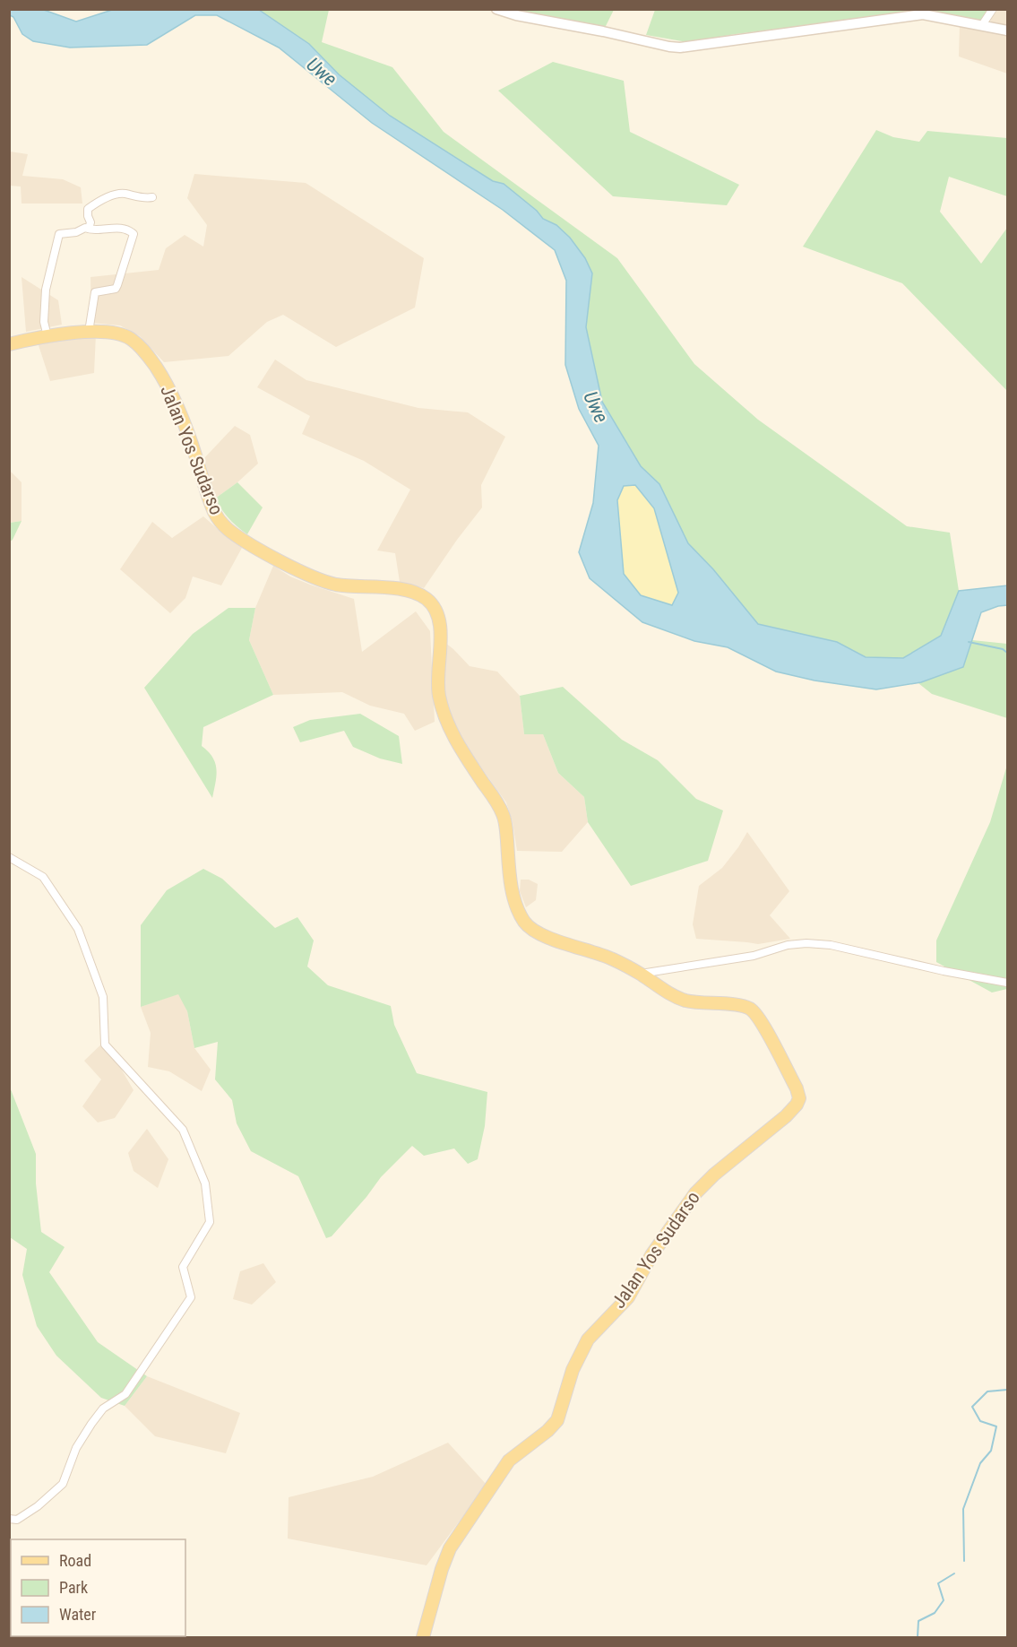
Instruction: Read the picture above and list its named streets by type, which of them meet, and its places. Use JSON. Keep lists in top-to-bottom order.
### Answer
{
  "streets": {
    "main road": ["Jalan Yos Sudarso"]
  },
  "water": ["Uwe"],
  "legend": ["Road", "Park", "Water"]
}
